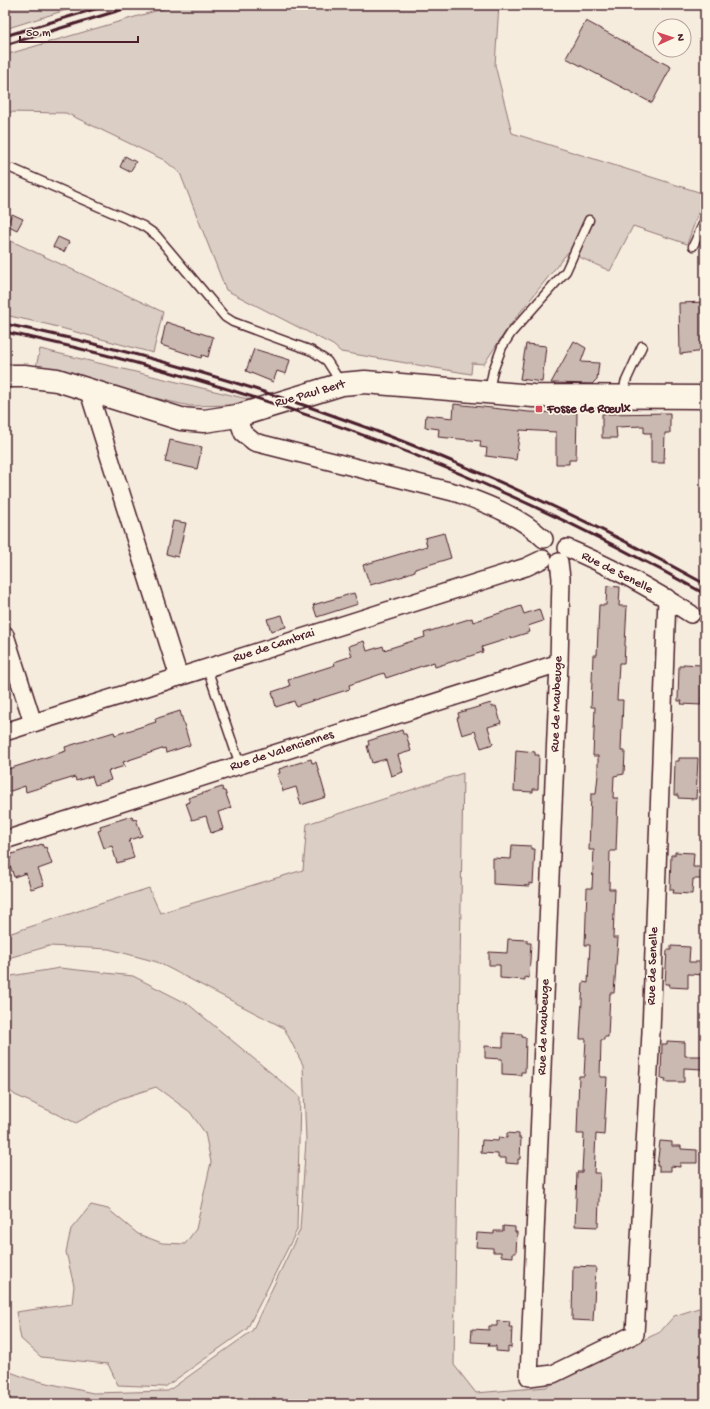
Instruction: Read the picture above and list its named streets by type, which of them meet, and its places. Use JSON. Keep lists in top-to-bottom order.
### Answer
{
  "streets": {
    "street": [
      "Rue Paul Bert",
      "Rue de Senelle",
      "Rue de Cambrai",
      "Rue de Maubeuge",
      "Rue de Valenciennes"
    ]
  },
  "crossings": [
    ["Rue de Senelle", "Rue de Cambrai"],
    ["Rue de Senelle", "Rue de Maubeuge"],
    ["Rue de Cambrai", "Rue de Maubeuge"],
    ["Rue de Maubeuge", "Rue de Valenciennes"]
  ],
  "places": {
    "transit": ["Fosse de Rœulx"]
  },
  "scale_bar": "50 m",
  "north": "right"
}
